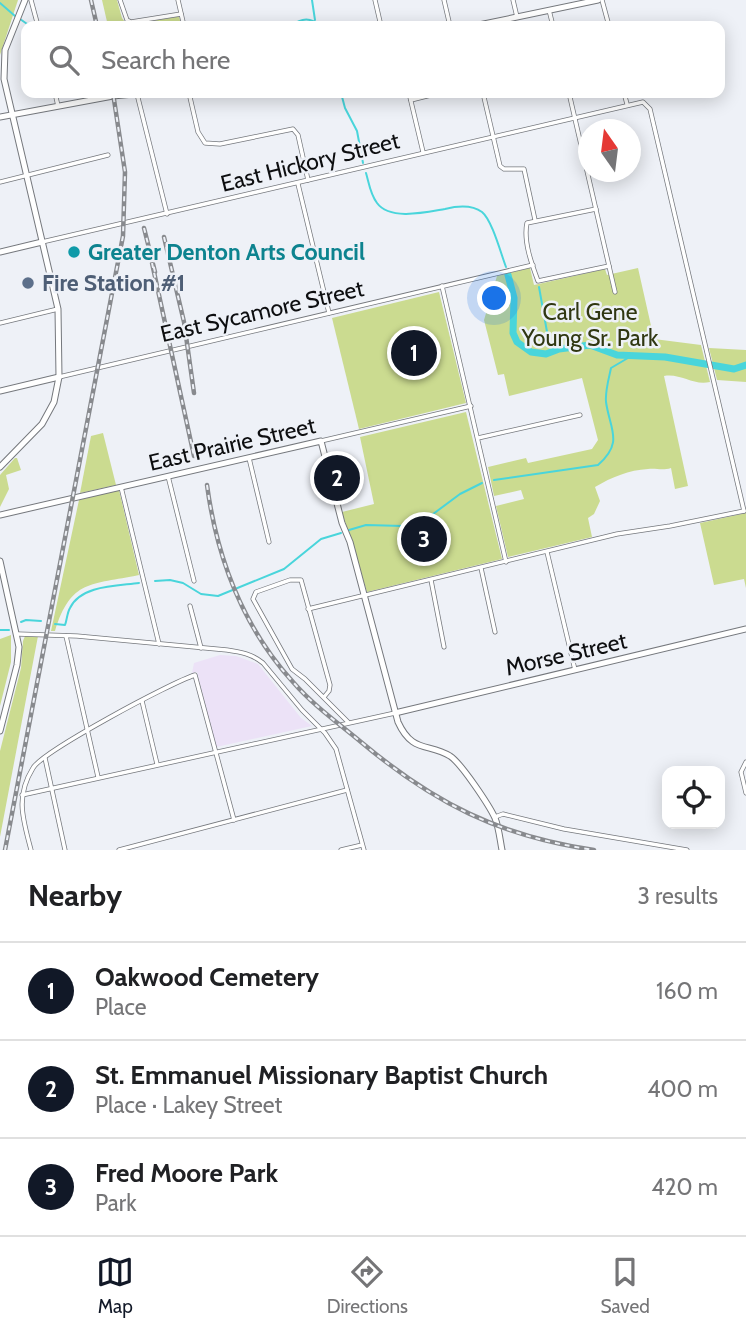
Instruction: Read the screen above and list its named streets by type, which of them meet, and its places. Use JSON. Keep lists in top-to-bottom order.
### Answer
{
  "streets": {
    "street": [
      "East Hickory Street",
      "East Sycamore Street",
      "East Prairie Street",
      "Morse Street"
    ]
  },
  "parks": ["Carl Gene Young Sr. Park"],
  "places": ["Greater Denton Arts Council", "Fire Station #1"],
  "north": "top",
  "page": {
    "search": "Search here",
    "pins": ["1", "2", "3"],
    "heading": ["Nearby", "3 results"],
    "list": [
      {
        "mark": "1",
        "name": "Oakwood Cemetery",
        "note": "Place",
        "value": "160 m"
      },
      {
        "mark": "2",
        "name": "St. Emmanuel Missionary Baptist Church",
        "note": "Place · Lakey Street",
        "value": "400 m"
      },
      {
        "mark": "3",
        "name": "Fred Moore Park",
        "note": "Park",
        "value": "420 m"
      }
    ],
    "nav": ["Map", "Directions", "Saved"]
  }
}
